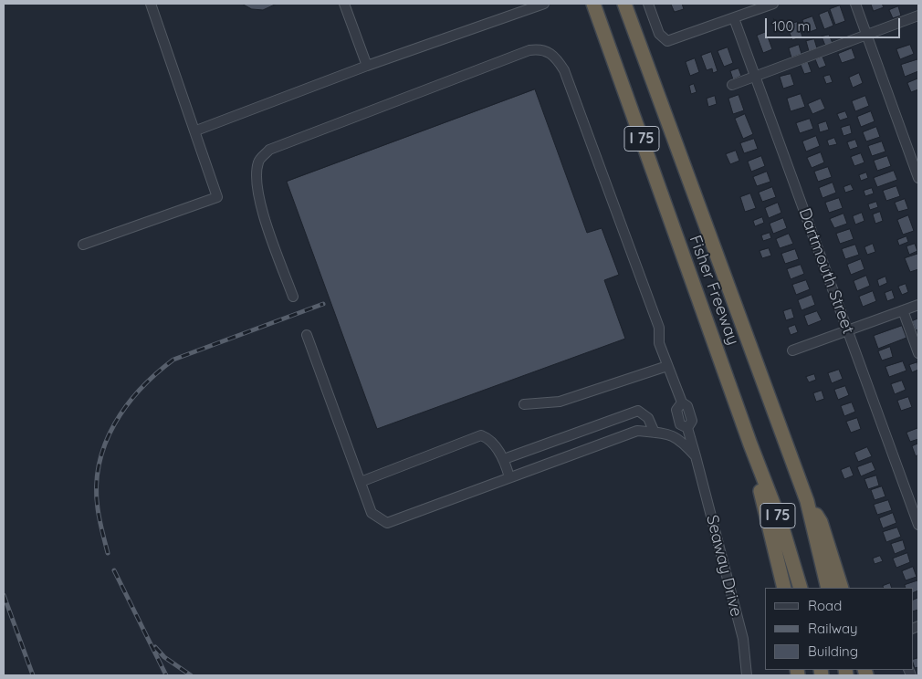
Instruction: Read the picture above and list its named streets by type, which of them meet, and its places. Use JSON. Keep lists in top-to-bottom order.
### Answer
{
  "streets": {
    "highway": ["I 75", "Fisher Freeway"],
    "street": ["Dartmouth Street", "Seaway Drive"]
  },
  "legend": ["Road", "Railway", "Building"],
  "scale_bar": "100 m"
}
